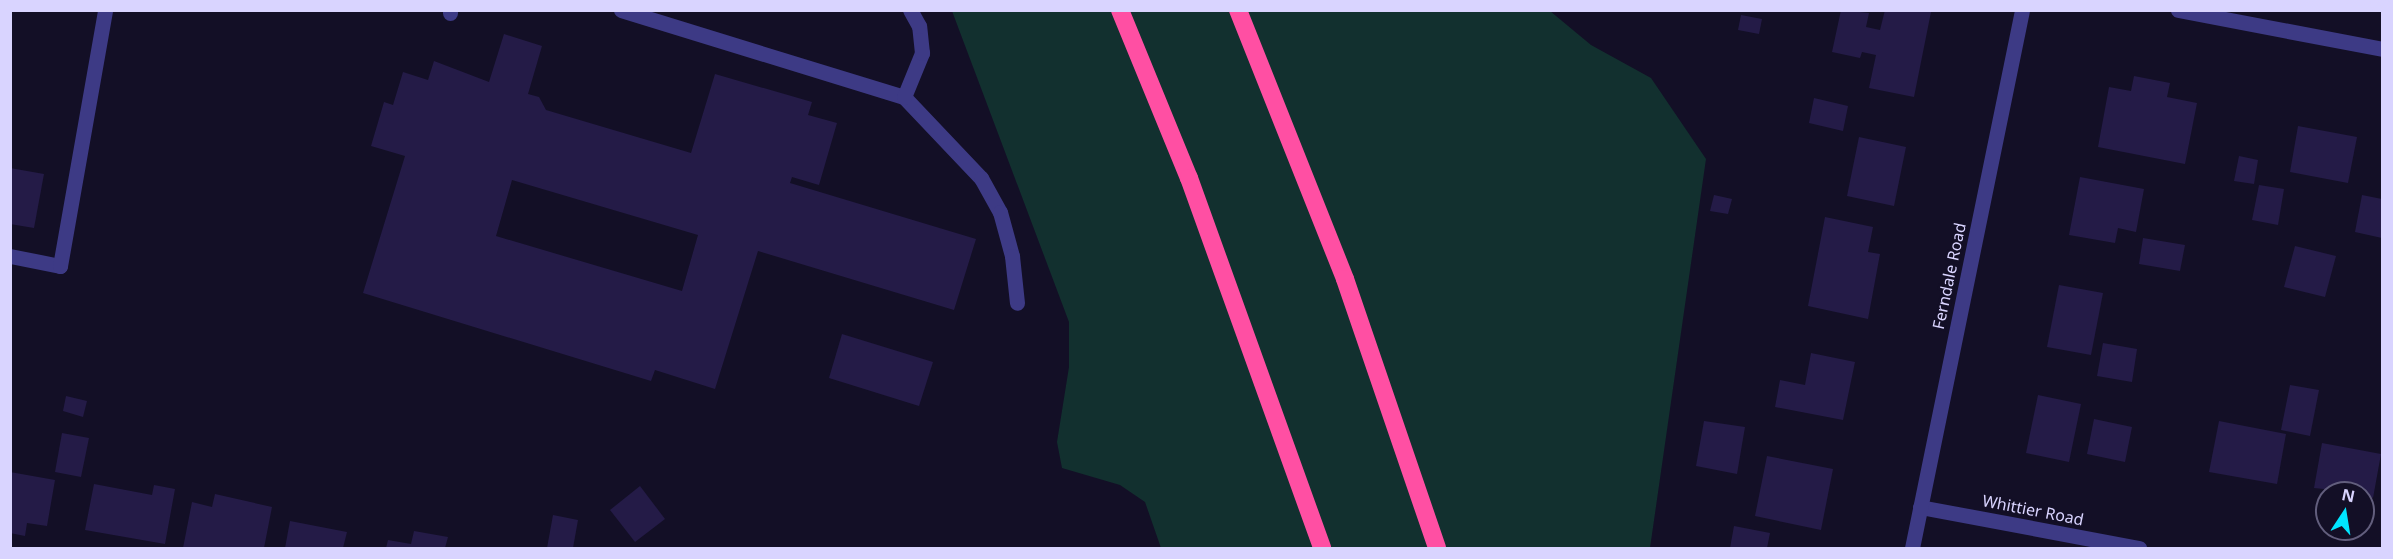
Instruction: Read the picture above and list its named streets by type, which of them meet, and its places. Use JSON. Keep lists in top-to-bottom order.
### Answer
{
  "streets": {
    "street": ["Ferndale Road", "Whittier Road"]
  },
  "crossings": [
    ["Ferndale Road", "Whittier Road"]
  ],
  "north": "top"
}
